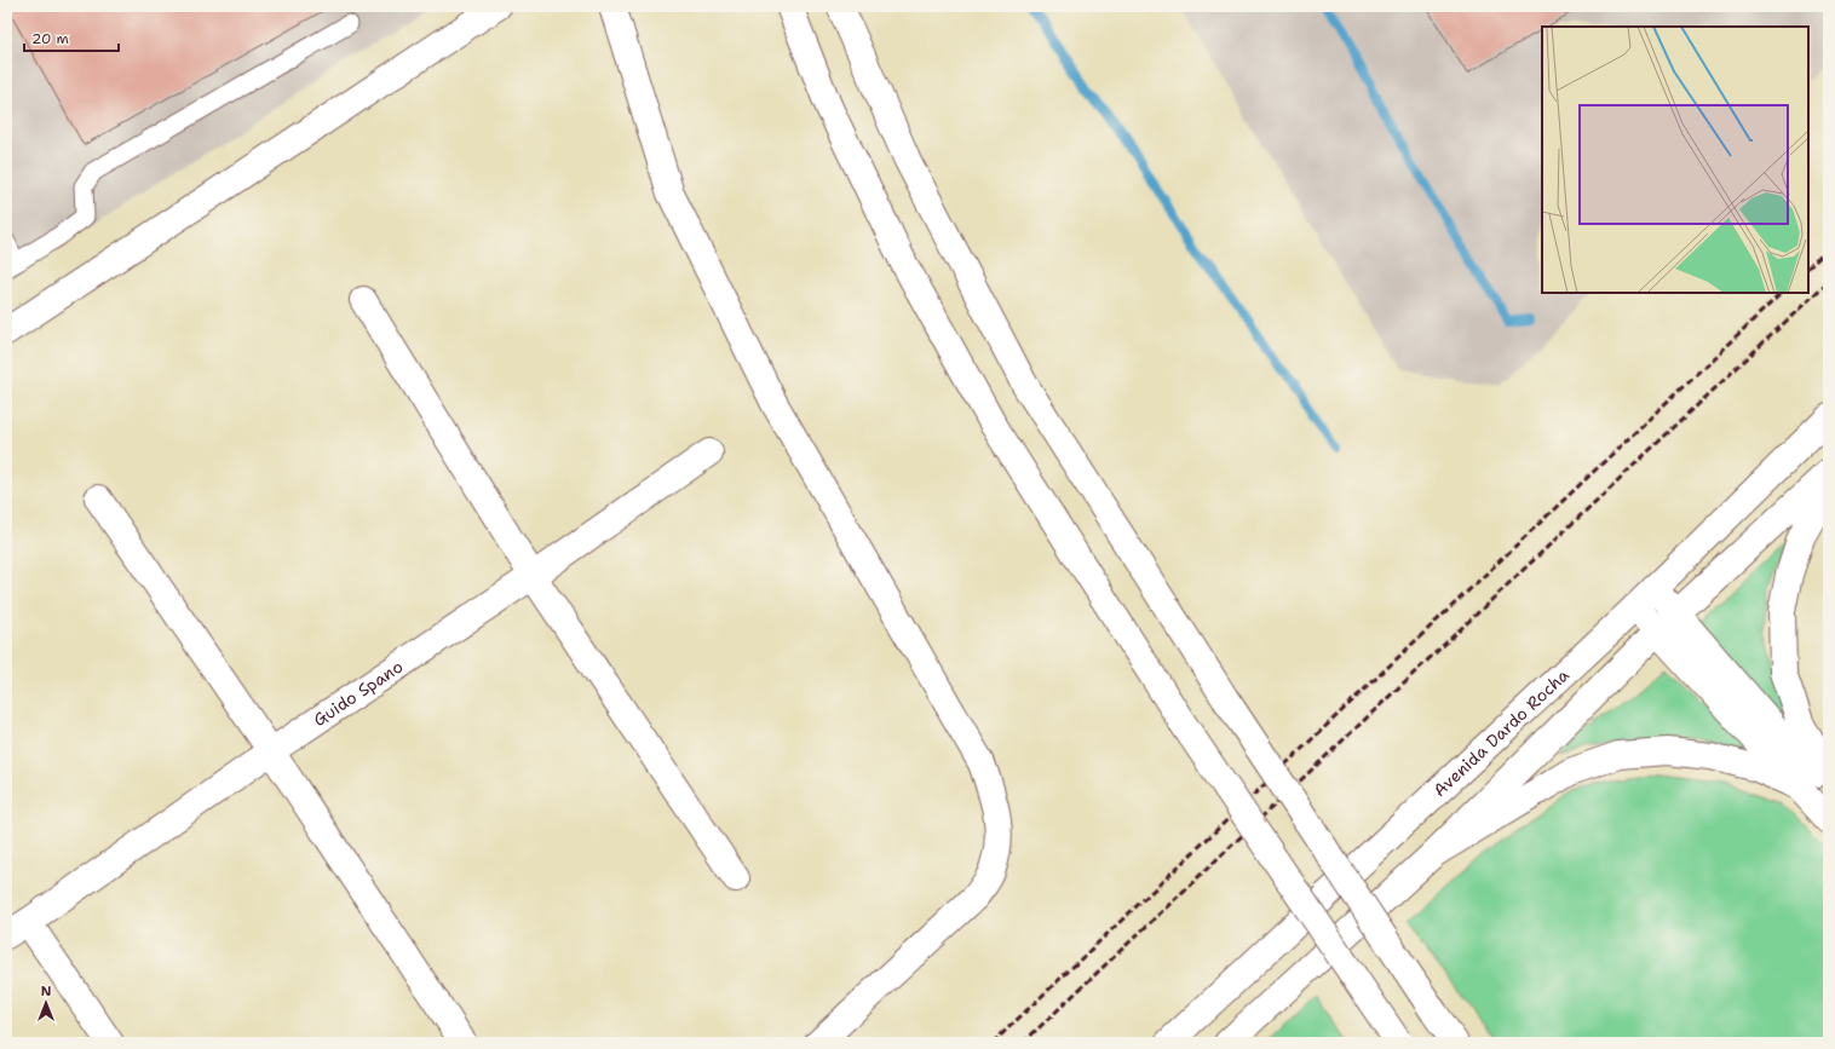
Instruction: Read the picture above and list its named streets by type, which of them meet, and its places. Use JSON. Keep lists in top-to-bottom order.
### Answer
{
  "streets": {
    "main road": ["Guido Spano", "Avenida Dardo Rocha"]
  },
  "scale_bar": "20 m",
  "north": "top"
}
